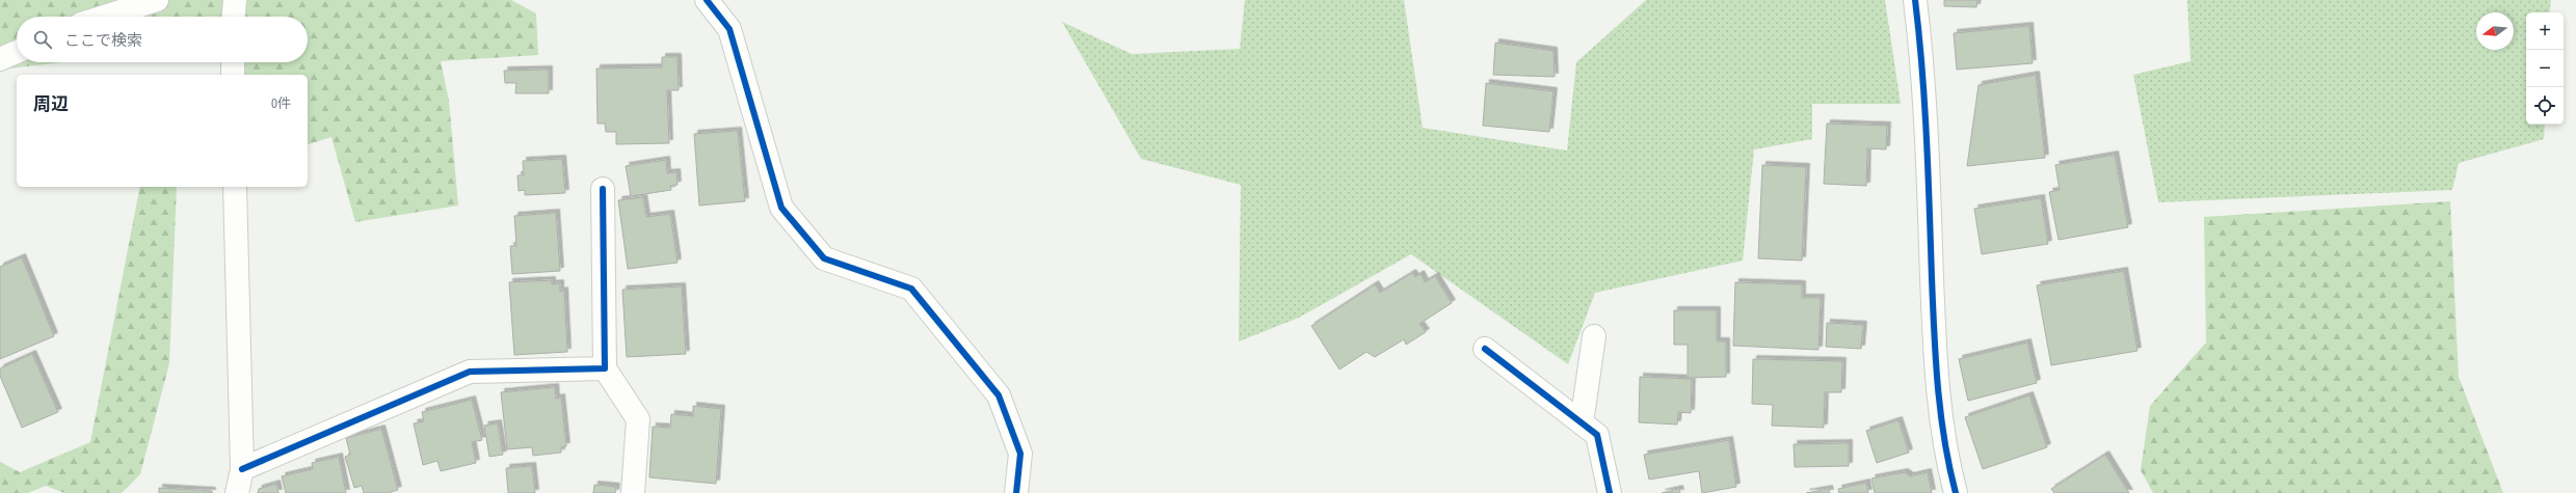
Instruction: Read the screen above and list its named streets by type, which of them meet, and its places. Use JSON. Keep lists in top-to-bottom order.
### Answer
{
  "north": "left",
  "page": {
    "map_buttons": ["+", "−"],
    "search": "ここで検索",
    "heading": ["周辺", "0件"]
  }
}
